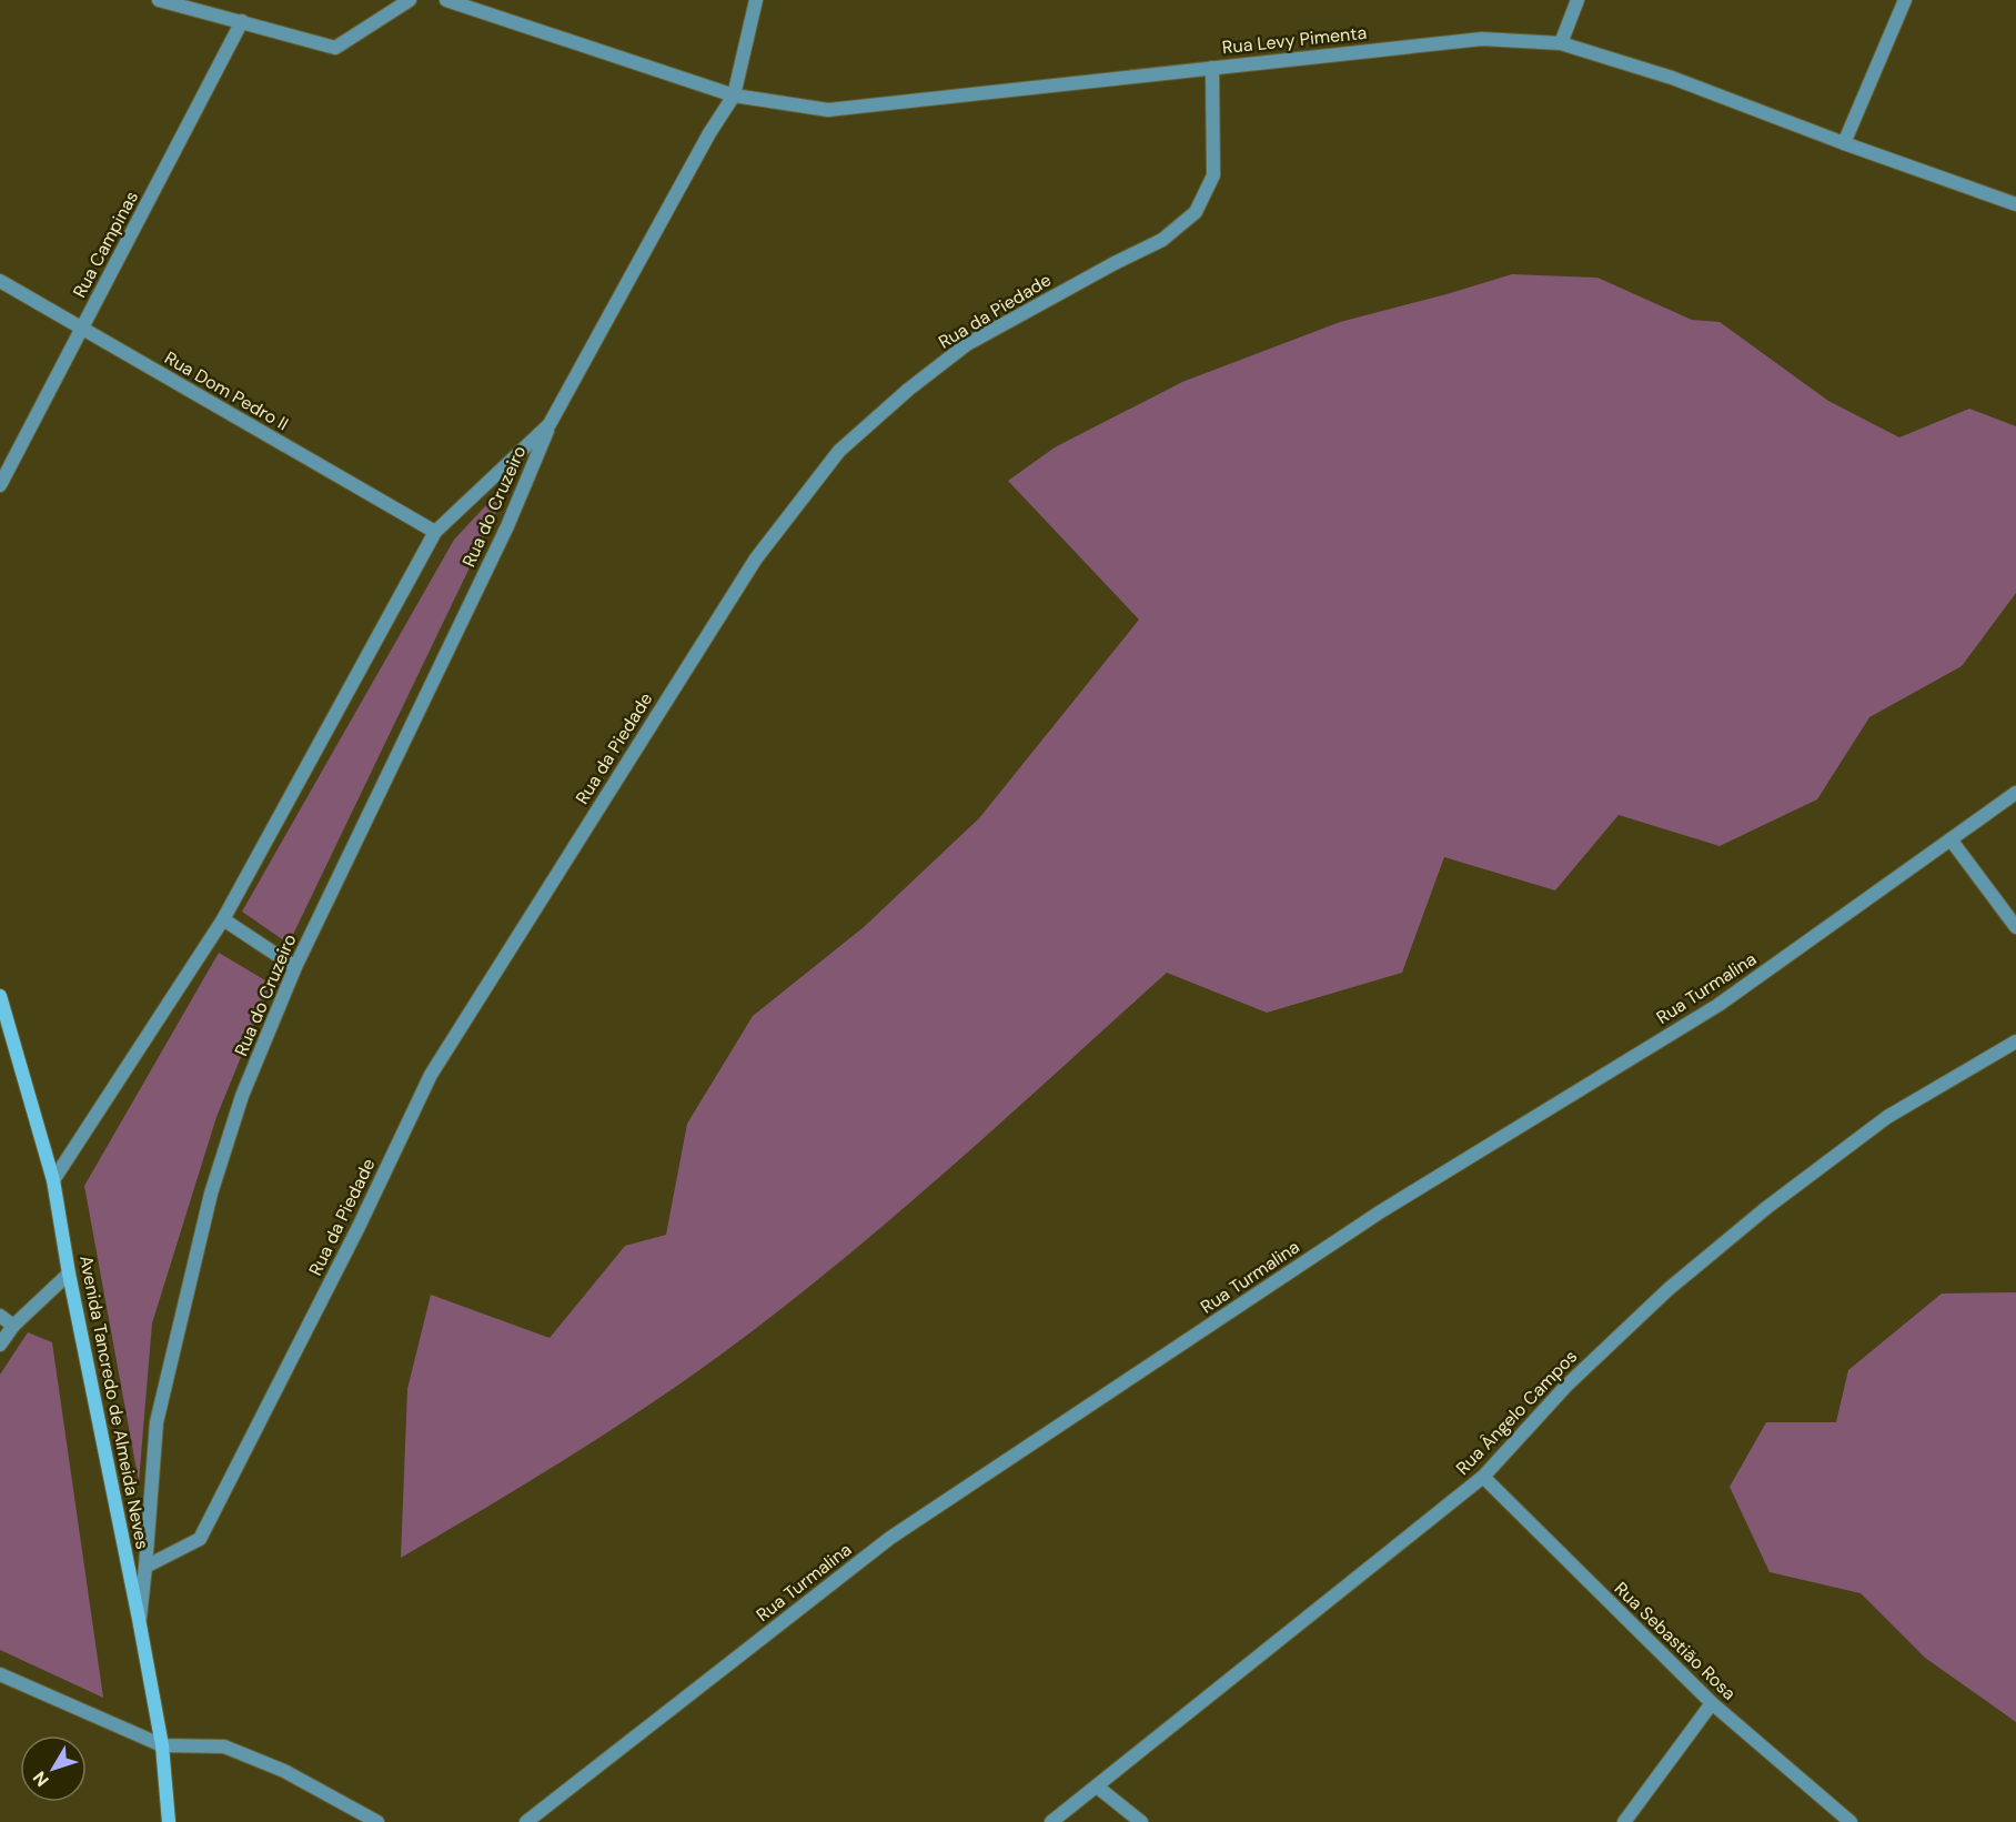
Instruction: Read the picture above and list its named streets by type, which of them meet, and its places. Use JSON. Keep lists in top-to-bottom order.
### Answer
{
  "streets": {
    "main road": ["Avenida Tancredo de Almeida Neves"],
    "street": [
      "Rua Levy Pimenta",
      "Rua Campinas",
      "Rua da Piedade",
      "Rua Dom Pedro II",
      "Rua do Cruzeiro",
      "Rua Turmalina",
      "Rua Ângelo Campos",
      "Rua Sebastião Rosa"
    ]
  },
  "crossings": [
    ["Rua Levy Pimenta", "Rua da Piedade"],
    ["Rua Levy Pimenta", "Rua do Cruzeiro"],
    ["Rua Campinas", "Rua Dom Pedro II"],
    ["Rua da Piedade", "Rua do Cruzeiro"],
    ["Rua Dom Pedro II", "Rua do Cruzeiro"],
    ["Rua do Cruzeiro", "Avenida Tancredo de Almeida Neves"],
    ["Rua Ângelo Campos", "Rua Sebastião Rosa"]
  ],
  "north": "bottom left"
}
